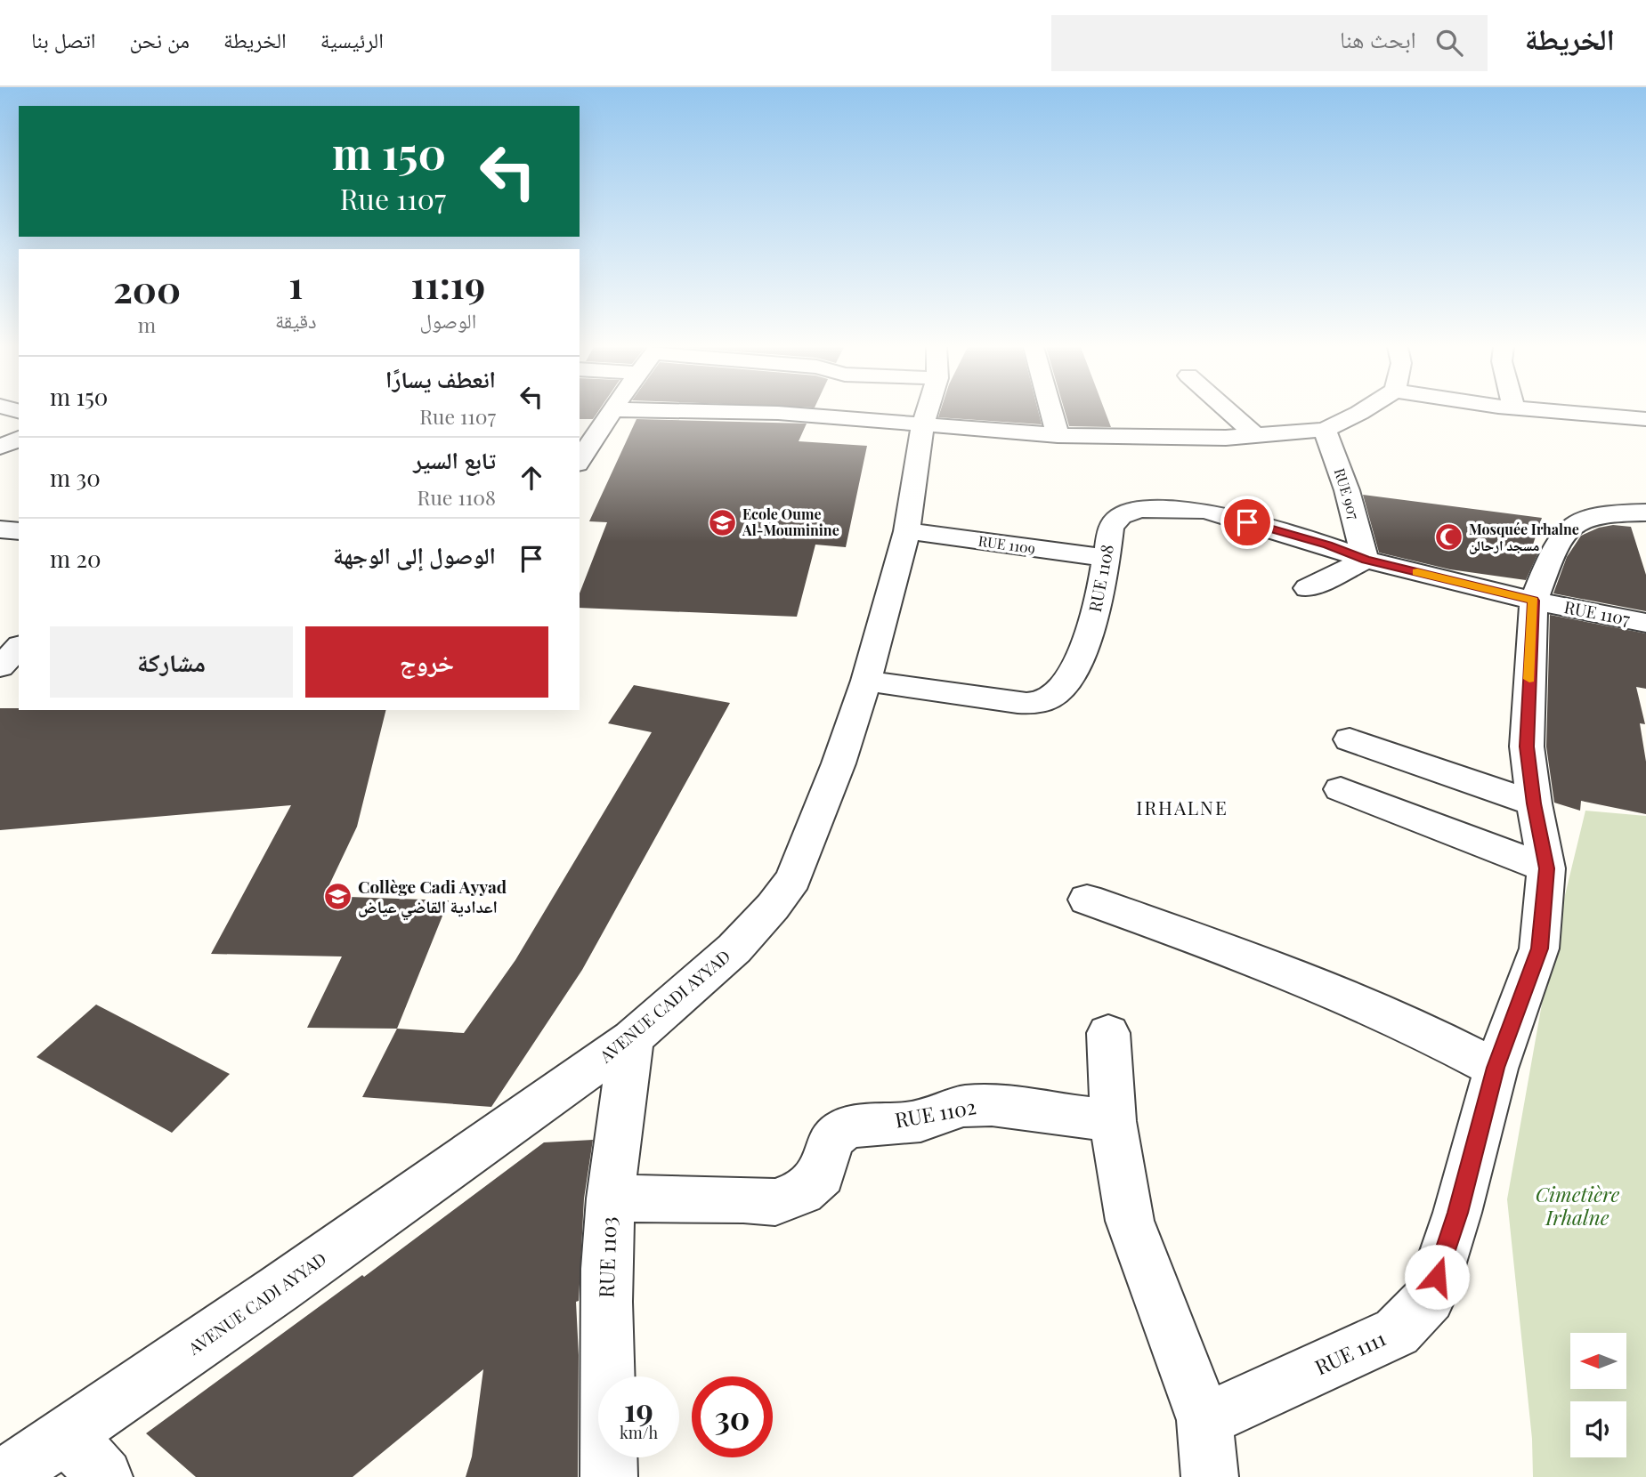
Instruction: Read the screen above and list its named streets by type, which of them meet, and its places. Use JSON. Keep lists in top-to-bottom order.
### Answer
{
  "streets": {
    "street": [
      "RUE 907",
      "RUE 1109",
      "RUE 1108",
      "RUE 1107",
      "AVENUE CADI AYYAD",
      "RUE 1102",
      "RUE 1103",
      "RUE 1111"
    ]
  },
  "crossings": [
    ["RUE 907", "RUE 1108"],
    ["RUE 907", "RUE 1107"],
    ["RUE 1109", "RUE 1108"],
    ["RUE 1109", "AVENUE CADI AYYAD"],
    ["RUE 1108", "RUE 1107"],
    ["RUE 1108", "AVENUE CADI AYYAD"],
    ["RUE 1107", "RUE 1111"],
    ["AVENUE CADI AYYAD", "RUE 1103"],
    ["RUE 1102", "RUE 1103"]
  ],
  "districts": ["IRHALNE"],
  "parks": ["Cimetière Irhalne"],
  "places": {
    "school or university": ["Ecole Oume Al-Mouminine", "Collège Cadi Ayyad اعدادية القاضي عياض"],
    "mosque": ["Mosquée Irhalne مسجد ارحالن"]
  },
  "north": "left",
  "page": {
    "header": "الخريطة",
    "search": "ابحث هنا",
    "nav": [
      "الرئيسية",
      "الخريطة",
      "من نحن",
      "اتصل بنا"
    ],
    "turn": ["150 m", "Rue 1107"],
    "eta": [
      "11:19",
      "الوصول",
      "1",
      "دقيقة",
      "200",
      "m"
    ],
    "list": [
      {
        "name": "انعطف يسارًا",
        "note": "Rue 1107",
        "value": "150 m"
      },
      {
        "name": "تابع السير",
        "note": "Rue 1108",
        "value": "30 m"
      },
      {
        "name": "الوصول إلى الوجهة",
        "value": "20 m"
      }
    ],
    "buttons": ["خروج", "مشاركة"],
    "speed": "19 km/h",
    "limit": "30"
  }
}
